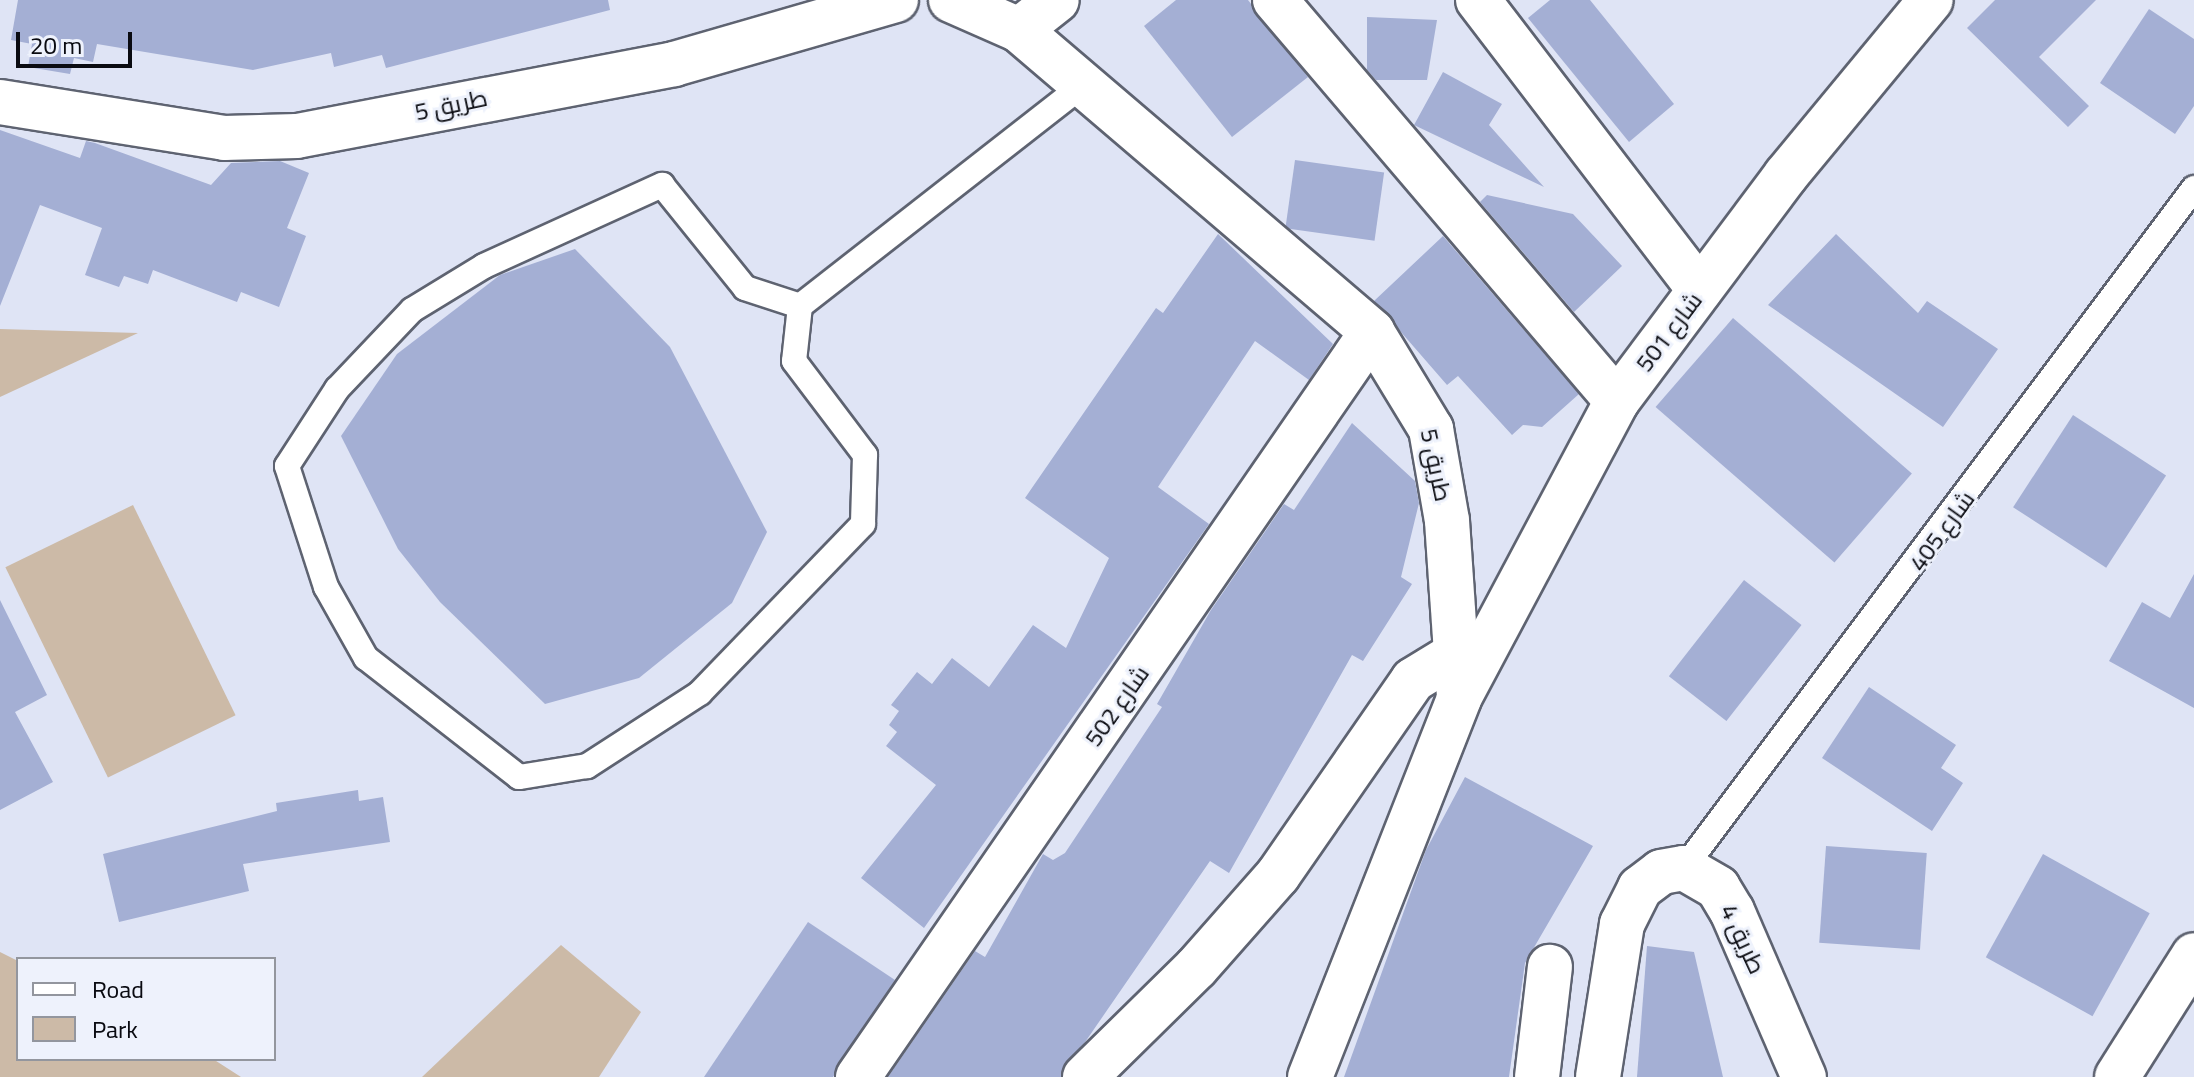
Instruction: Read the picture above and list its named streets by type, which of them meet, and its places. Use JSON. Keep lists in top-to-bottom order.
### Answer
{
  "streets": {
    "street": [
      "طريق 5",
      "شارع 501",
      "شارع 502",
      "طريق 4"
    ],
    "lane": ["شارع 405"]
  },
  "crossings": [
    ["طريق 5", "شارع 501"],
    ["طريق 5", "شارع 502"],
    ["شارع 405", "طريق 4"]
  ],
  "legend": ["Road", "Park"],
  "scale_bar": "20 m"
}
